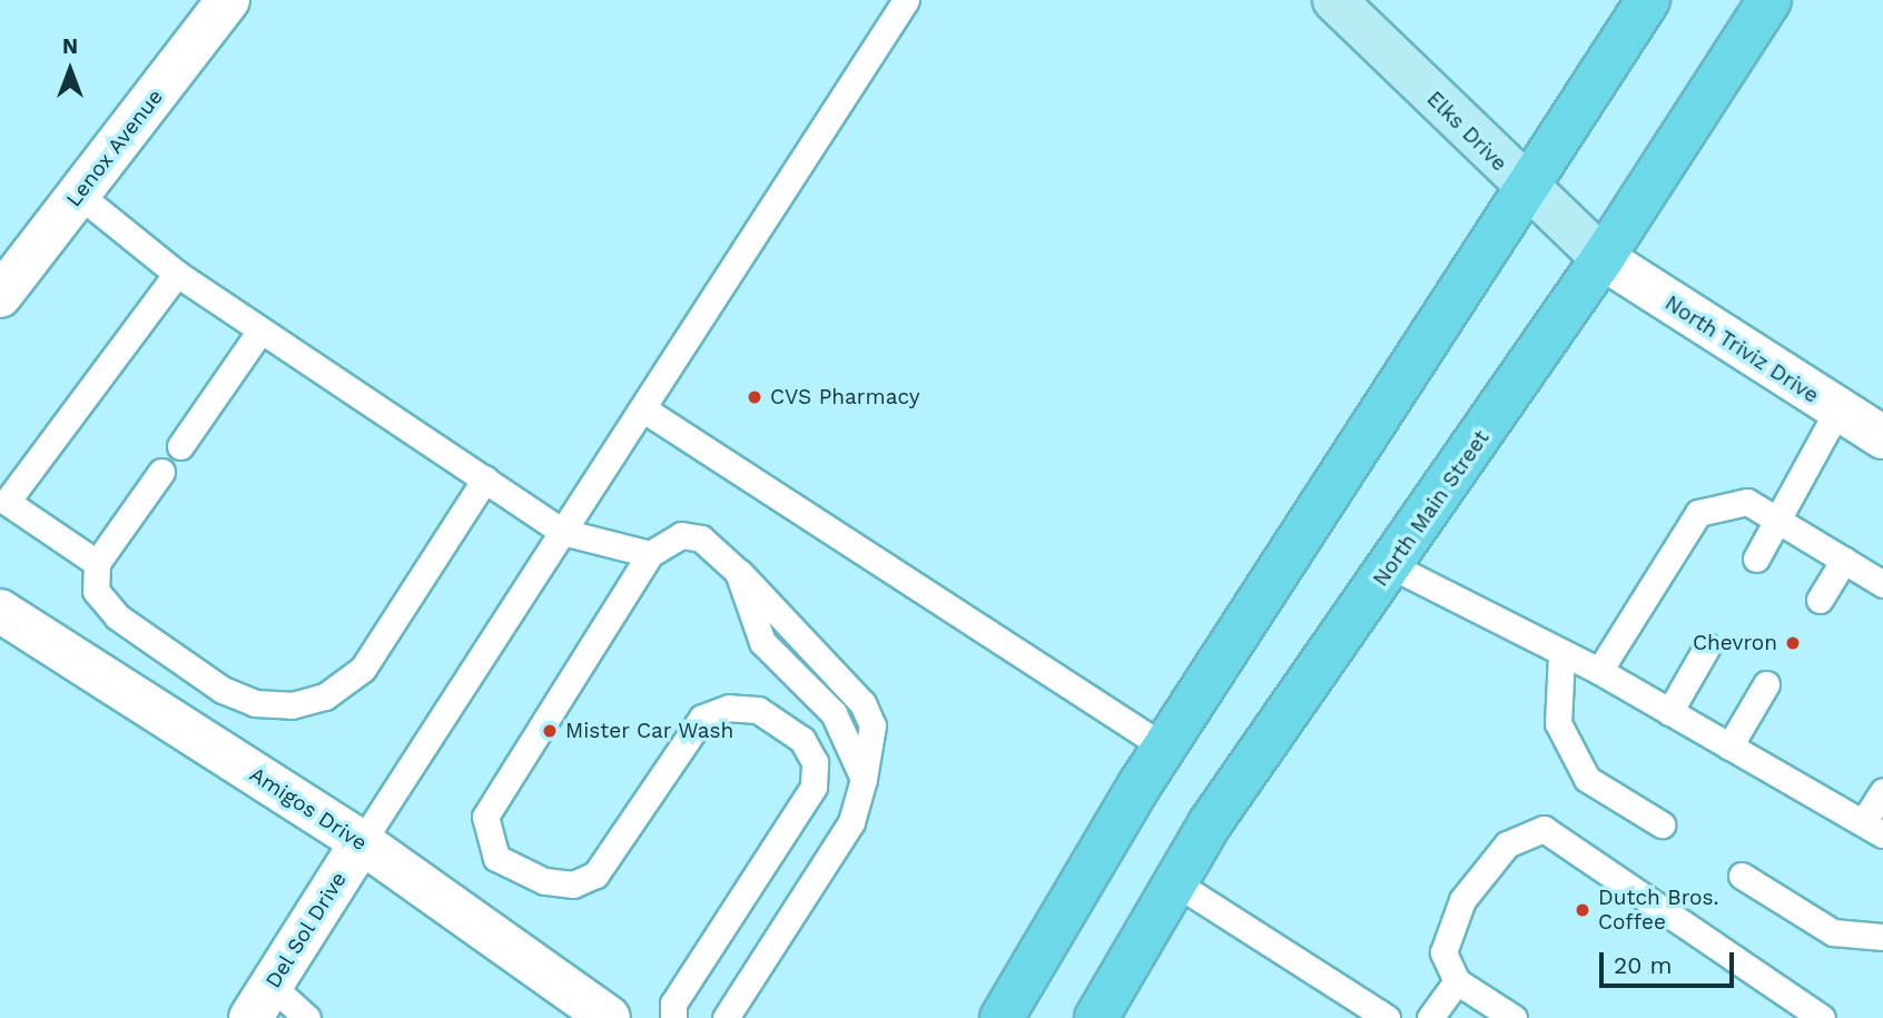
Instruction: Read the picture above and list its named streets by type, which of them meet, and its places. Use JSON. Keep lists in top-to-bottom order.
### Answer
{
  "streets": {
    "main road": ["Elks Drive", "North Main Street"],
    "street": [
      "Lenox Avenue",
      "North Triviz Drive",
      "Amigos Drive",
      "Del Sol Drive"
    ]
  },
  "crossings": [
    ["Elks Drive", "North Triviz Drive"],
    ["Elks Drive", "North Main Street"],
    ["North Triviz Drive", "North Main Street"],
    ["Amigos Drive", "Del Sol Drive"]
  ],
  "places": [
    "CVS Pharmacy",
    "Chevron",
    "Mister Car Wash",
    "Dutch Bros. Coffee"
  ],
  "scale_bar": "20 m",
  "north": "top"
}
